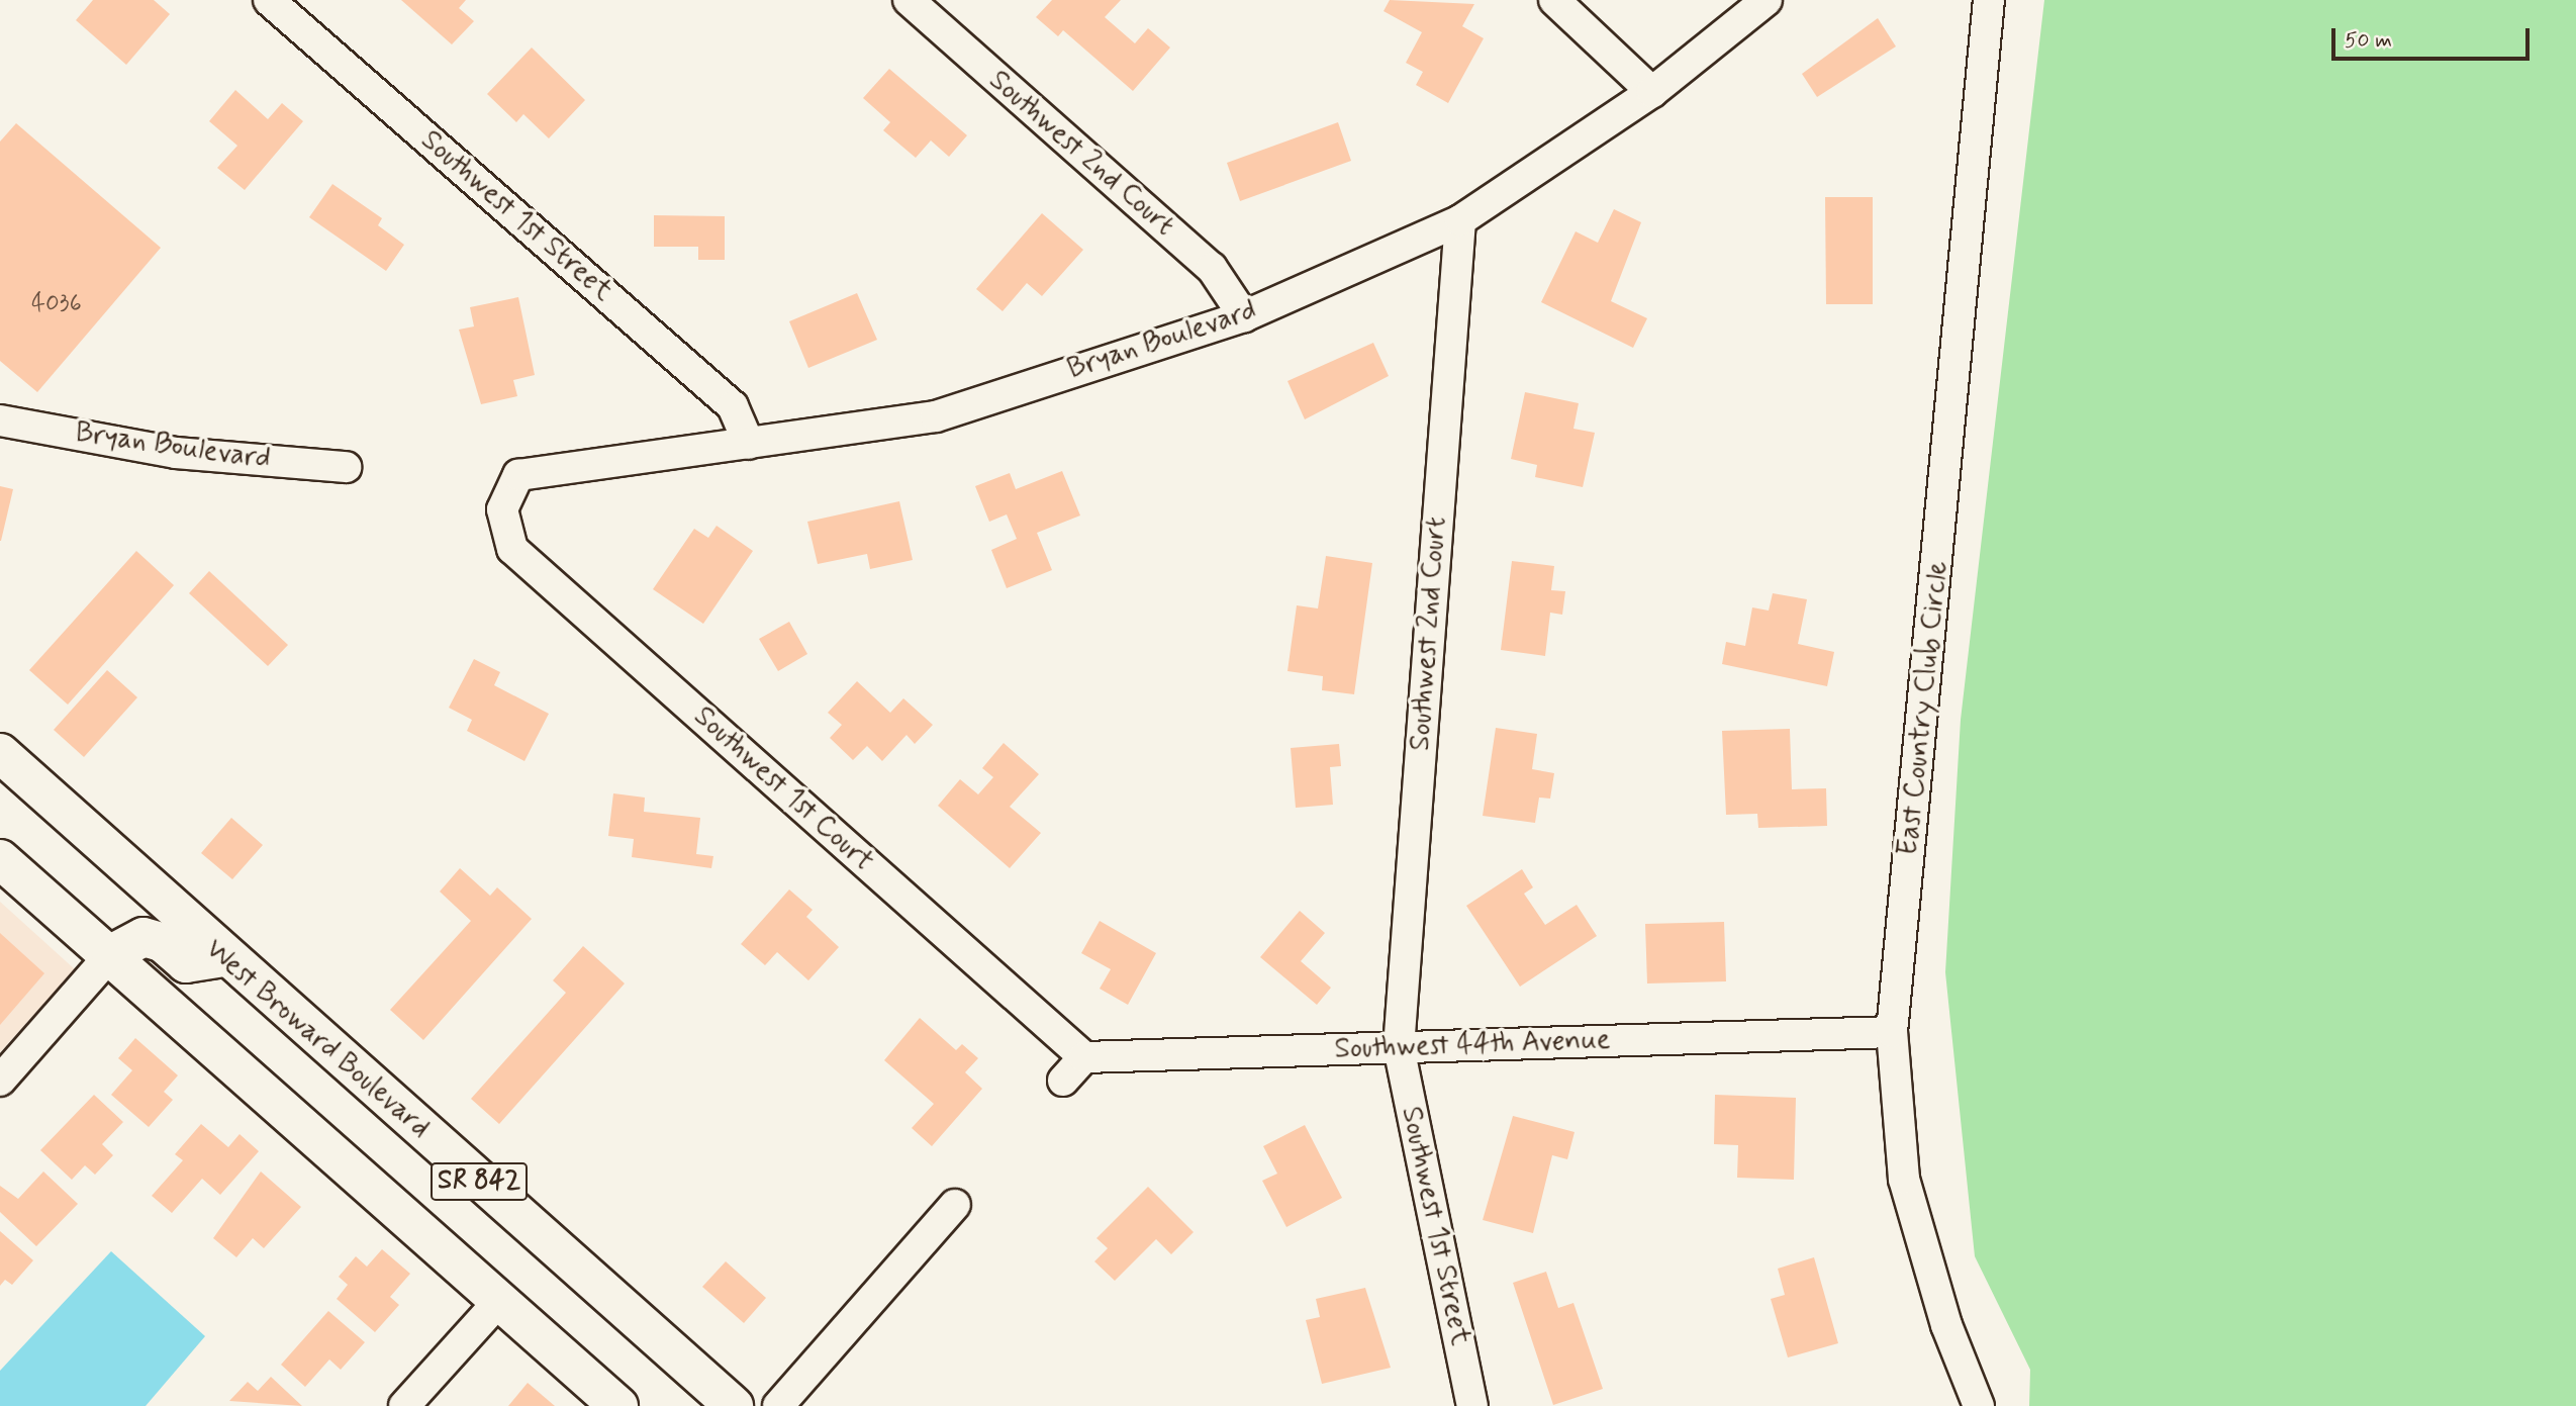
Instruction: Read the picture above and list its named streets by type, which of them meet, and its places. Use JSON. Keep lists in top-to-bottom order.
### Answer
{
  "streets": {
    "main road": ["West Broward Boulevard", "SR 842"],
    "street": [
      "Southwest 2nd Court",
      "Southwest 1st Street",
      "Bryan Boulevard",
      "East Country Club Circle",
      "Southwest 1st Court",
      "Southwest 44th Avenue"
    ]
  },
  "crossings": [
    ["Southwest 2nd Court", "Southwest 1st Street"],
    ["Southwest 2nd Court", "Bryan Boulevard"],
    ["Southwest 2nd Court", "Southwest 44th Avenue"],
    ["Southwest 1st Street", "Bryan Boulevard"],
    ["Southwest 1st Street", "Southwest 44th Avenue"],
    ["Bryan Boulevard", "Southwest 1st Court"],
    ["East Country Club Circle", "Southwest 44th Avenue"],
    ["Southwest 1st Court", "Southwest 44th Avenue"]
  ],
  "house_numbers": ["4036"],
  "scale_bar": "50 m"
}
